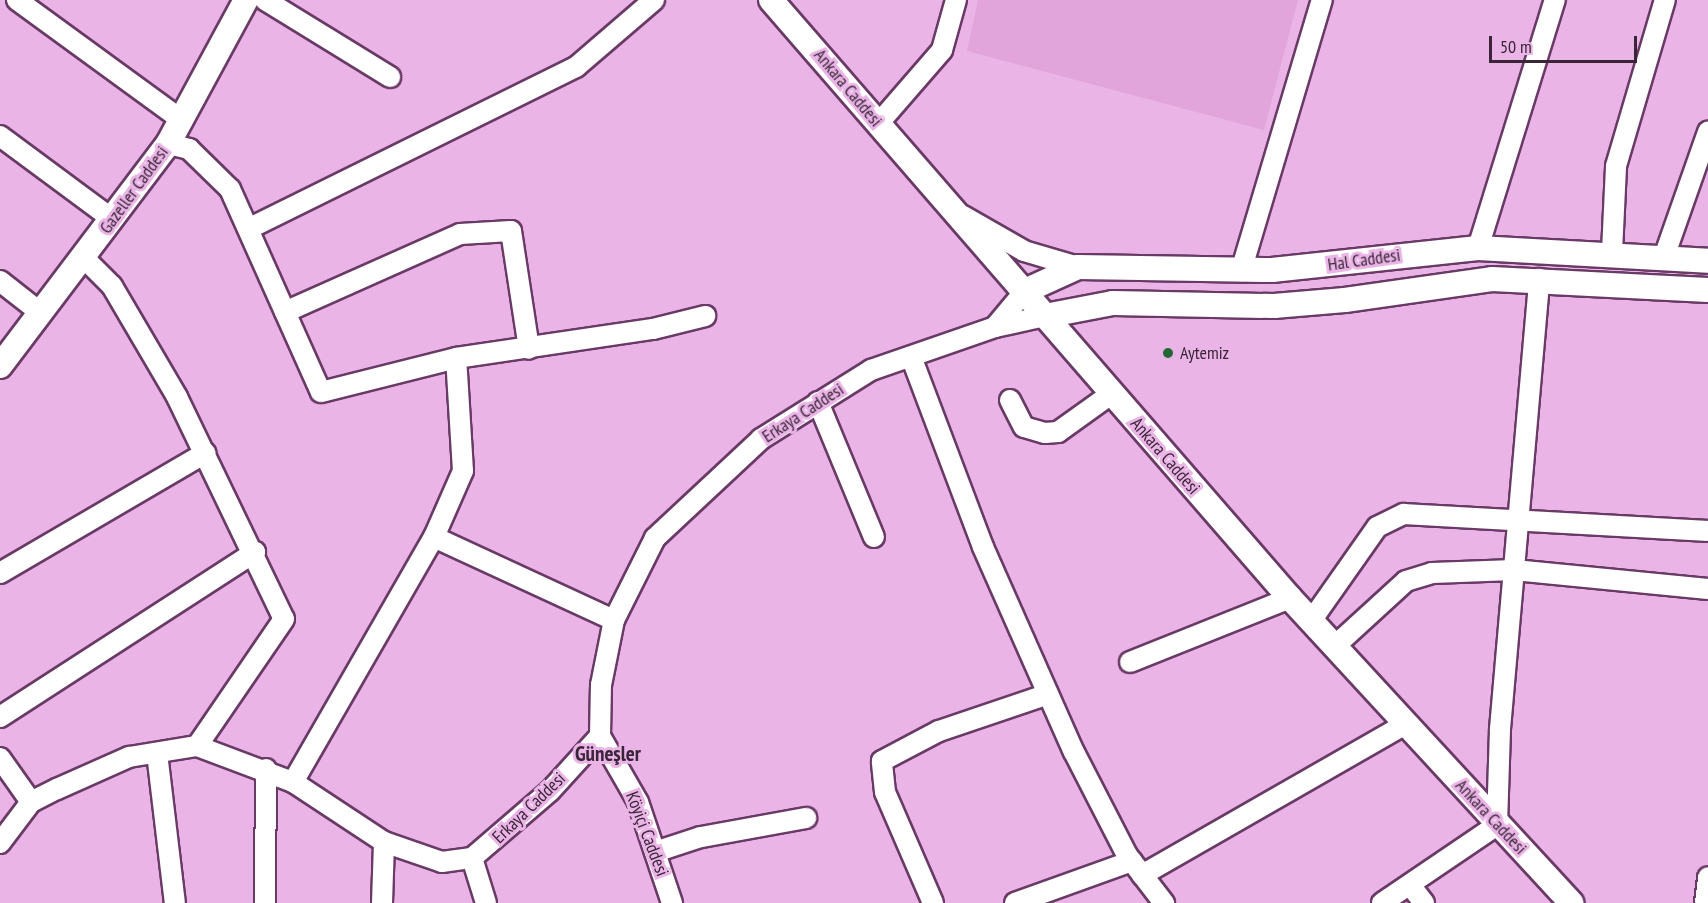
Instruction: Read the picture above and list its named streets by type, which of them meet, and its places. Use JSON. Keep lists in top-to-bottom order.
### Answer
{
  "streets": {
    "street": [
      "Ankara Caddesi",
      "Gazeller Caddesi",
      "Hal Caddesi",
      "Erkaya Caddesi",
      "Köyiçi Caddesi"
    ]
  },
  "crossings": [
    ["Ankara Caddesi", "Hal Caddesi"],
    ["Ankara Caddesi", "Erkaya Caddesi"],
    ["Hal Caddesi", "Erkaya Caddesi"],
    ["Erkaya Caddesi", "Köyiçi Caddesi"]
  ],
  "districts": ["Güneşler"],
  "places": ["Aytemiz"],
  "scale_bar": "50 m"
}
